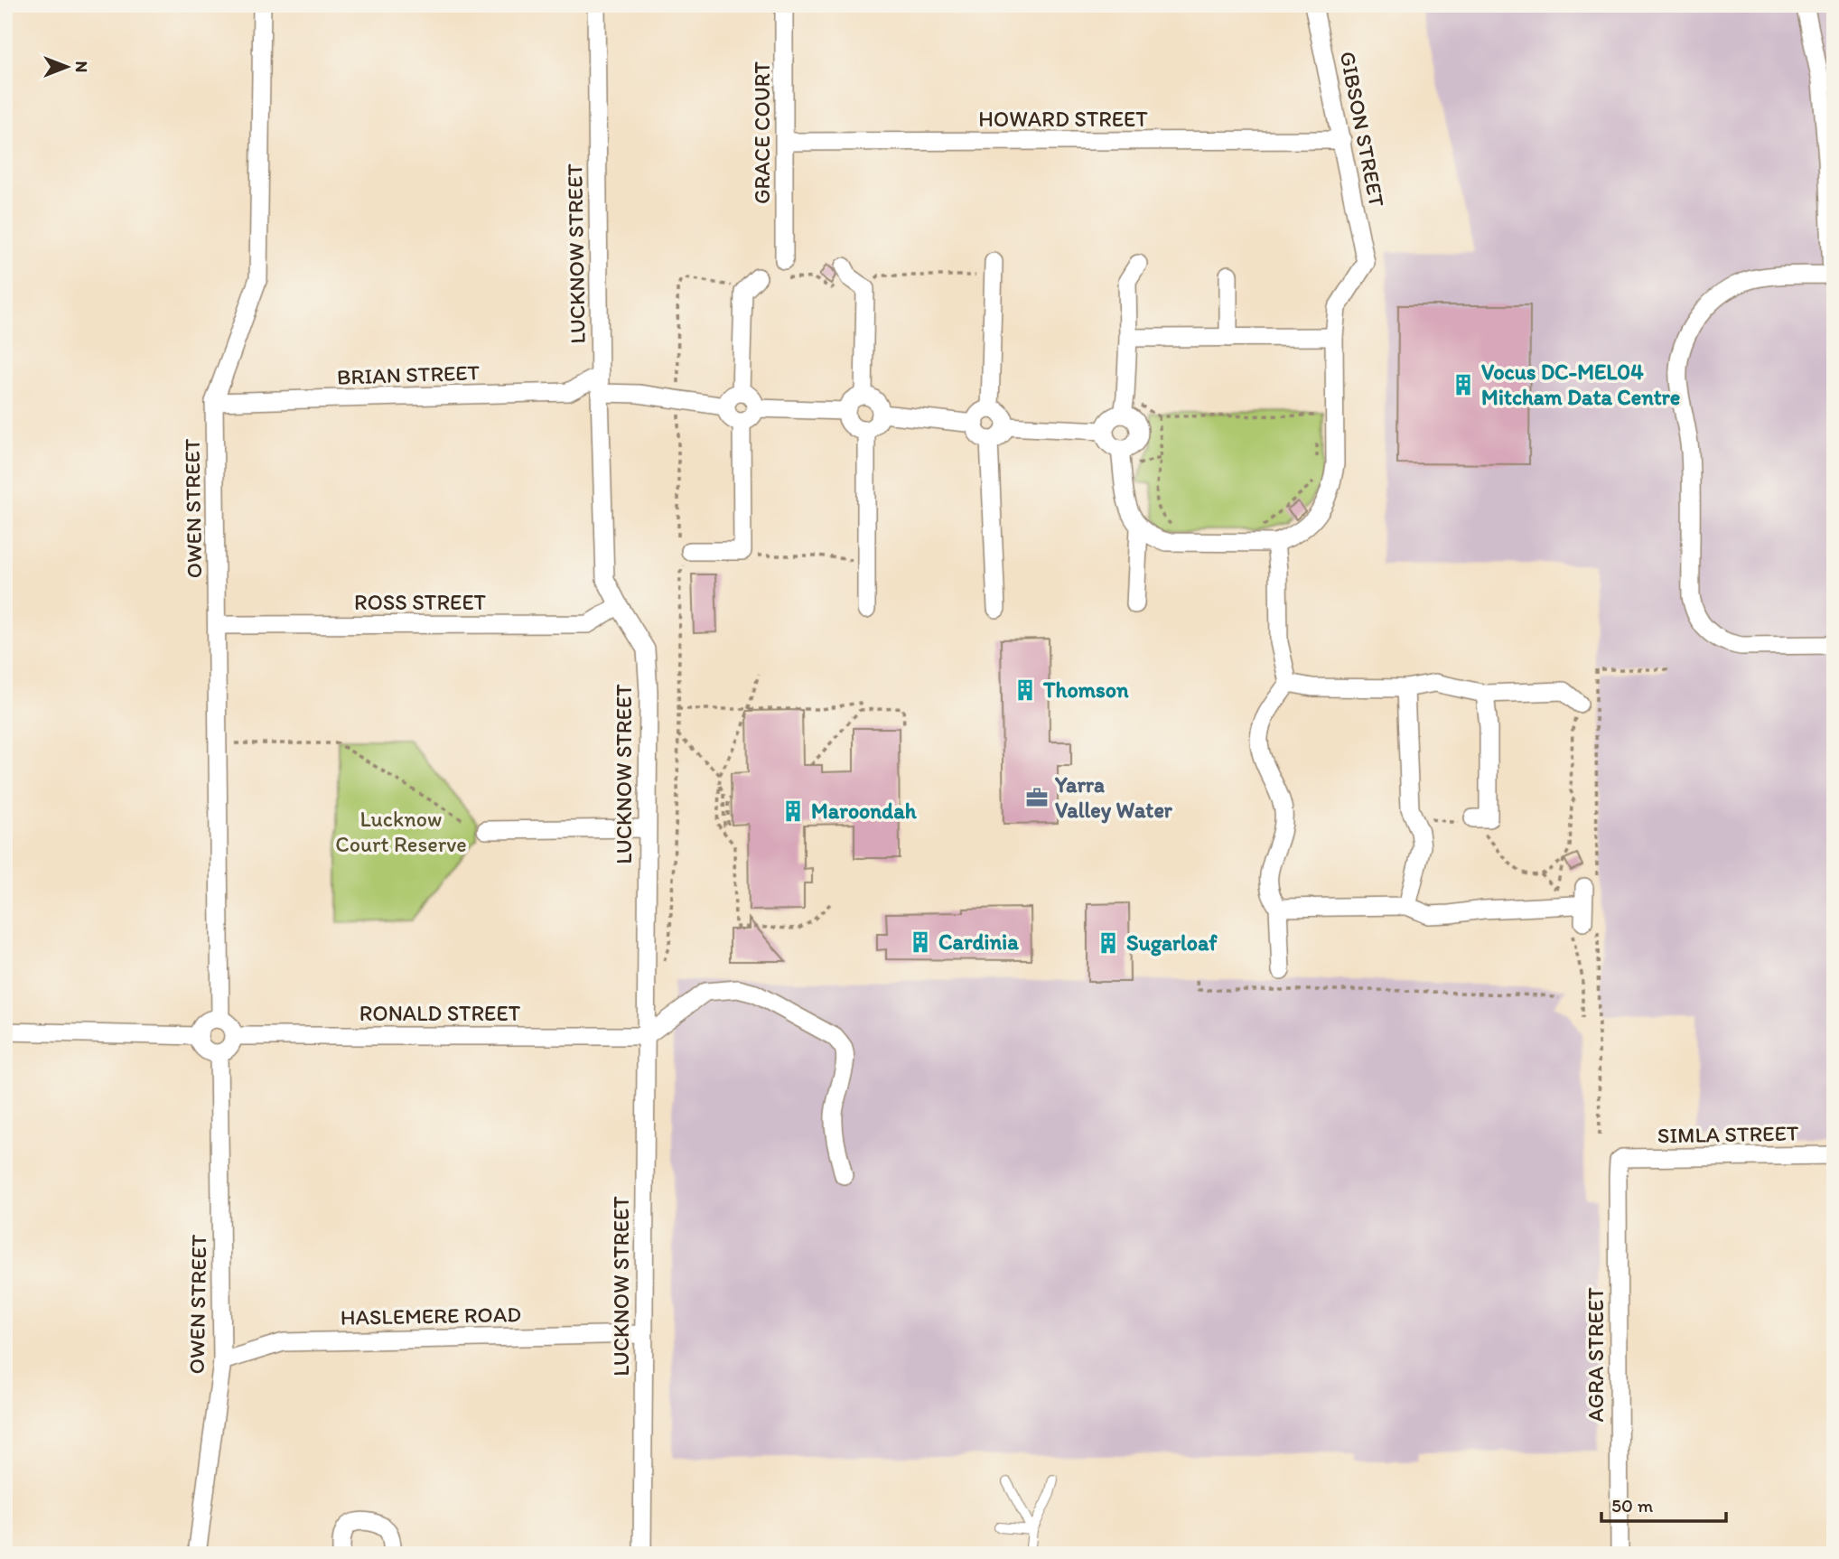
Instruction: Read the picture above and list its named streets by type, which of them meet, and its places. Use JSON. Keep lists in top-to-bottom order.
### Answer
{
  "streets": {
    "street": [
      "HOWARD STREET",
      "GIBSON STREET",
      "GRACE COURT",
      "LUCKNOW STREET",
      "BRIAN STREET",
      "OWEN STREET",
      "ROSS STREET",
      "RONALD STREET",
      "SIMLA STREET",
      "HASLEMERE ROAD",
      "AGRA STREET"
    ]
  },
  "crossings": [
    ["HOWARD STREET", "GIBSON STREET"],
    ["HOWARD STREET", "GRACE COURT"],
    ["LUCKNOW STREET", "BRIAN STREET"],
    ["LUCKNOW STREET", "ROSS STREET"],
    ["LUCKNOW STREET", "RONALD STREET"],
    ["LUCKNOW STREET", "HASLEMERE ROAD"],
    ["BRIAN STREET", "OWEN STREET"],
    ["OWEN STREET", "ROSS STREET"],
    ["OWEN STREET", "RONALD STREET"],
    ["OWEN STREET", "HASLEMERE ROAD"],
    ["SIMLA STREET", "AGRA STREET"]
  ],
  "parks": ["Lucknow Court Reserve"],
  "places": {
    "building": [
      "Vocus DC-MEL04 Mitcham Data Centre",
      "Thomson",
      "Maroondah",
      "Cardinia",
      "Sugarloaf"
    ],
    "office": ["Yarra Valley Water"]
  },
  "scale_bar": "50 m",
  "north": "right"
}
